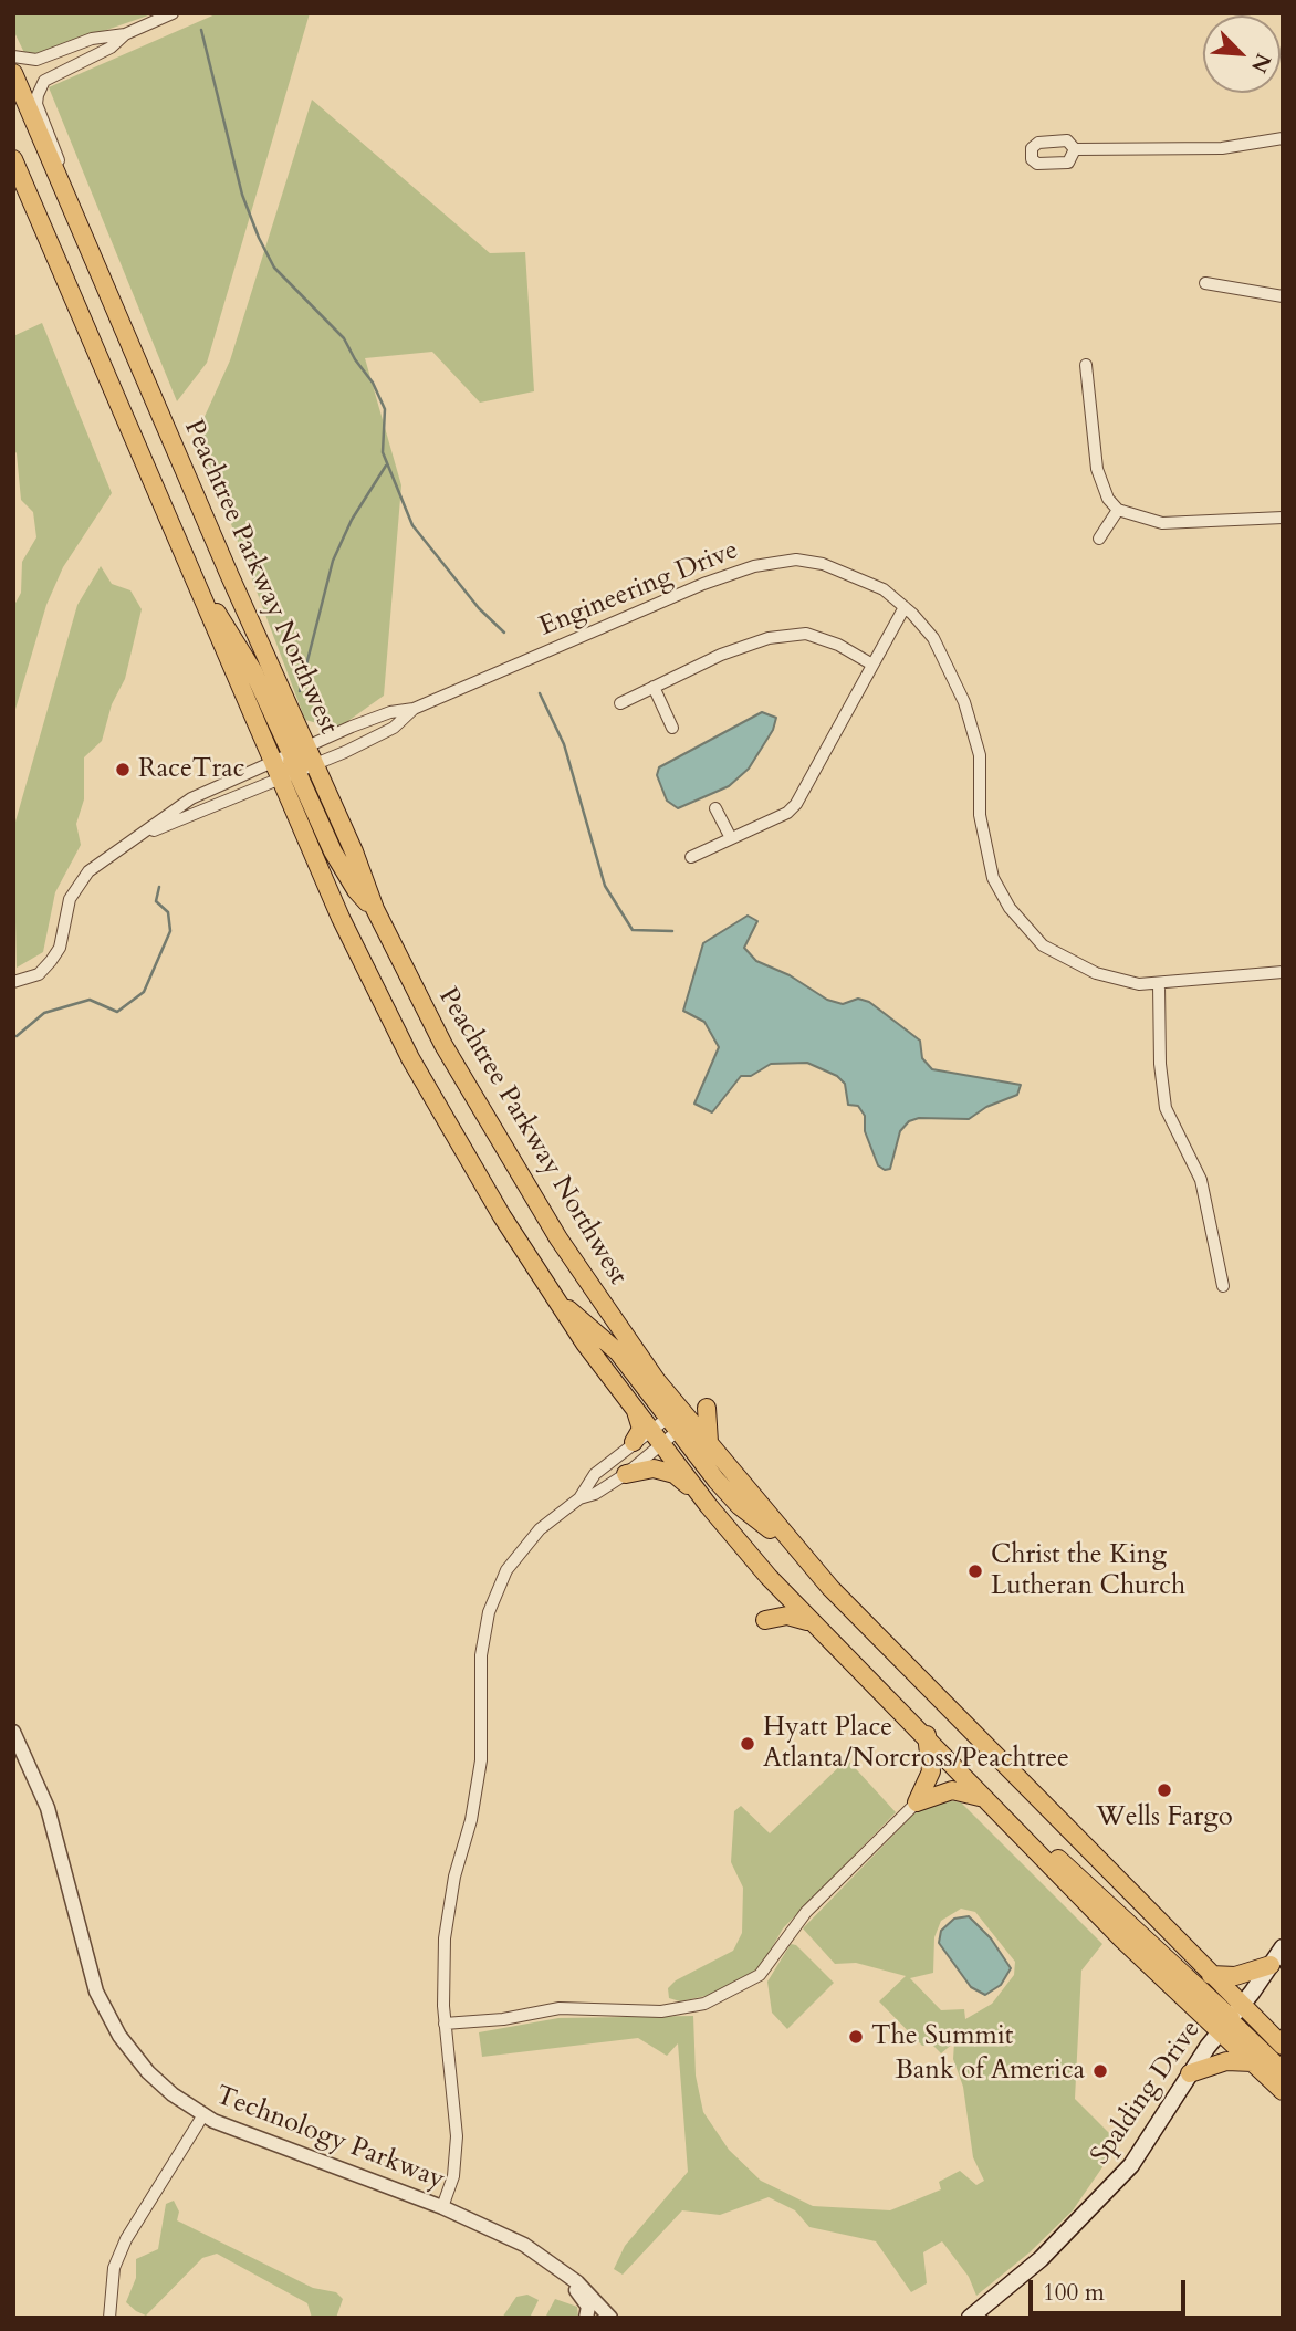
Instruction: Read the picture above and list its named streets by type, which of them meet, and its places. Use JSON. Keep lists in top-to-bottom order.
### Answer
{
  "streets": {
    "highway": ["Peachtree Parkway Northwest"],
    "main road": ["Spalding Drive"],
    "street": ["Engineering Drive", "Technology Parkway"]
  },
  "crossings": [
    ["Peachtree Parkway Northwest", "Engineering Drive"],
    ["Peachtree Parkway Northwest", "Spalding Drive"]
  ],
  "places": [
    "RaceTrac",
    "Christ the King Lutheran Church",
    "Hyatt Place Atlanta/Norcross/Peachtree",
    "Wells Fargo",
    "The Summit",
    "Bank of America"
  ],
  "scale_bar": "100 m",
  "north": "bottom right"
}
